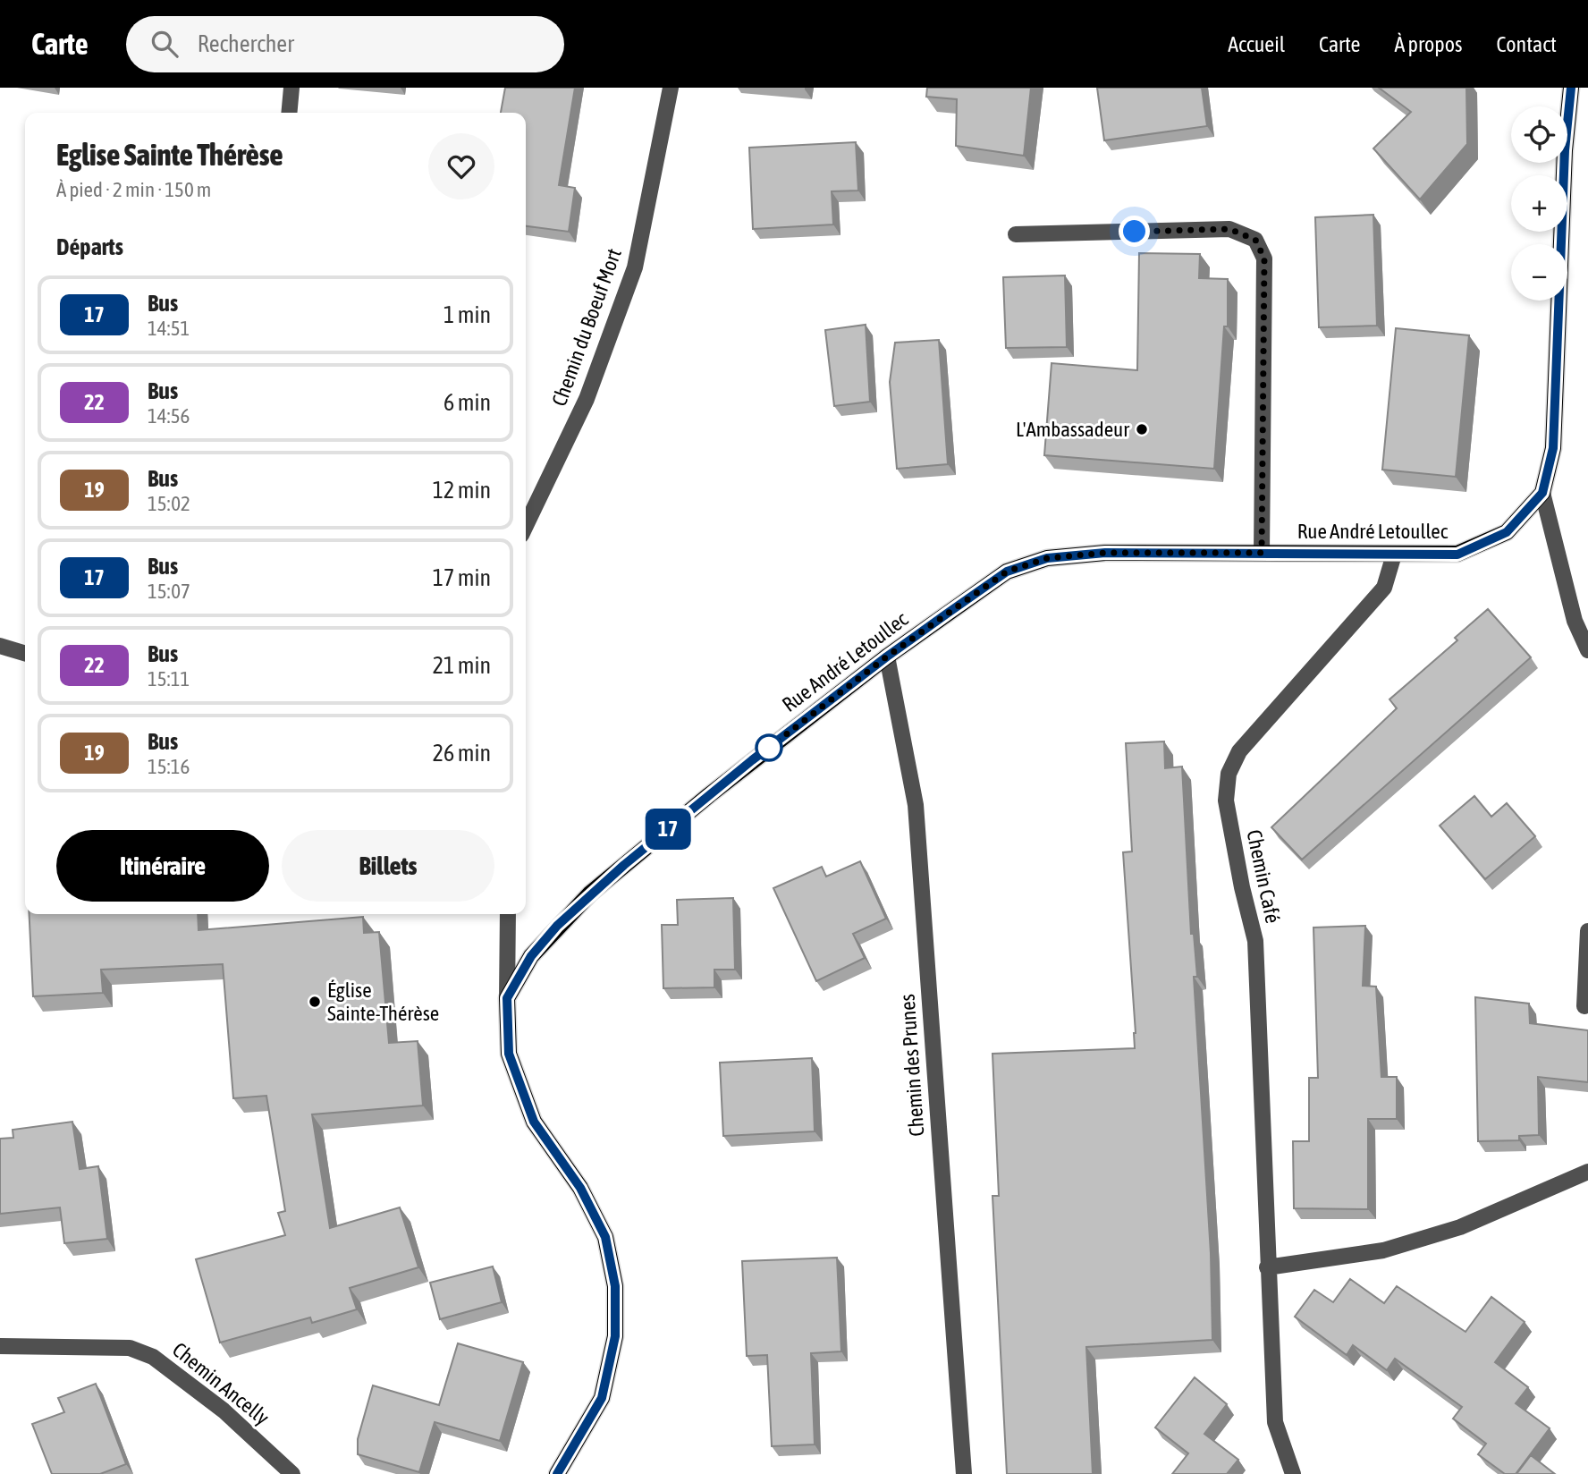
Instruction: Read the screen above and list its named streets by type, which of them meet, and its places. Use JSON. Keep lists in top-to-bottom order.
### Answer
{
  "streets": {
    "main road": ["Rue André Letoullec"],
    "street": [
      "Chemin du Boeuf Mort",
      "Chemin Café",
      "Chemin des Prunes",
      "Chemin Ancelly"
    ]
  },
  "crossings": [
    ["Rue André Letoullec", "Chemin Café"],
    ["Rue André Letoullec", "Chemin des Prunes"]
  ],
  "places": ["L'Ambassadeur", "Église Sainte-Thérèse"],
  "lines": ["bus line 17"],
  "page": {
    "header": "Carte",
    "search": "Rechercher",
    "nav": [
      "Accueil",
      "Carte",
      "À propos",
      "Contact"
    ],
    "on_map": "17",
    "map_buttons": ["+", "−"],
    "heading": [
      ["Eglise Sainte Thérèse", "À pied · 2 min · 150 m"],
      "Départs"
    ],
    "list": [
      {
        "mark": "17",
        "name": "Bus",
        "note": "14:51",
        "value": "1 min"
      },
      {
        "mark": "22",
        "name": "Bus",
        "note": "14:56",
        "value": "6 min"
      },
      {
        "mark": "19",
        "name": "Bus",
        "note": "15:02",
        "value": "12 min"
      },
      {
        "mark": "17",
        "name": "Bus",
        "note": "15:07",
        "value": "17 min"
      },
      {
        "mark": "22",
        "name": "Bus",
        "note": "15:11",
        "value": "21 min"
      },
      {
        "mark": "19",
        "name": "Bus",
        "note": "15:16",
        "value": "26 min"
      }
    ],
    "buttons": ["Itinéraire", "Billets"]
  }
}
